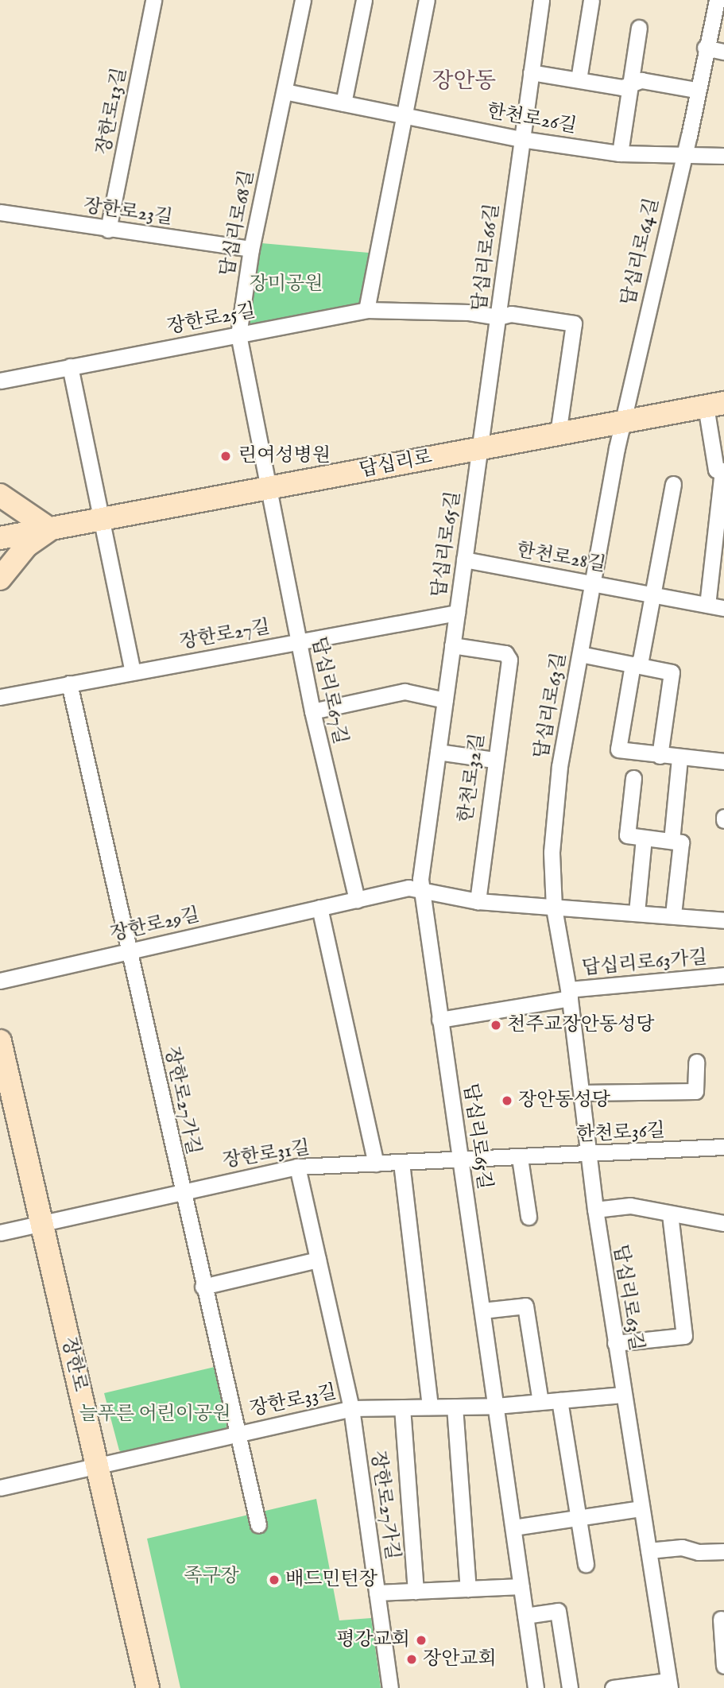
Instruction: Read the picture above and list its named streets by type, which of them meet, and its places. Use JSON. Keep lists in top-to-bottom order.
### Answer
{
  "streets": {
    "main road": ["답십리로", "장한로"],
    "street": [
      "장한로13길",
      "한천로26길",
      "장한로23길",
      "답십리로68길",
      "답십리로64길",
      "답십리로66길",
      "장한로25길",
      "답십리로65길",
      "한천로28길",
      "장한로27길",
      "답십리로67길",
      "답십리로63길",
      "한천로32길",
      "장한로29길",
      "답십리로63가길",
      "장한로27가길",
      "한천로36길",
      "장한로31길",
      "장한로33길"
    ]
  },
  "crossings": [
    ["장한로13길", "장한로23길"],
    ["한천로26길", "답십리로68길"],
    ["한천로26길", "답십리로64길"],
    ["한천로26길", "답십리로66길"],
    ["장한로23길", "답십리로68길"],
    ["답십리로68길", "장한로25길"],
    ["답십리로68길", "답십리로"],
    ["답십리로68길", "답십리로67길"],
    ["답십리로64길", "답십리로"],
    ["답십리로64길", "답십리로63길"],
    ["답십리로66길", "장한로25길"],
    ["답십리로66길", "답십리로"],
    ["답십리로66길", "답십리로65길"],
    ["답십리로", "답십리로65길"],
    ["답십리로", "한천로28길"],
    ["답십리로", "답십리로67길"],
    ["답십리로", "답십리로63길"],
    ["답십리로65길", "한천로28길"],
    ["답십리로65길", "장한로27길"],
    ["답십리로65길", "한천로32길"],
    ["답십리로65길", "장한로29길"],
    ["답십리로65길", "한천로36길"],
    ["답십리로65길", "장한로31길"],
    ["답십리로65길", "장한로33길"],
    ["한천로28길", "답십리로63길"],
    ["장한로27길", "답십리로67길"],
    ["장한로27길", "장한로27가길"],
    ["답십리로67길", "장한로29길"],
    ["답십리로63길", "답십리로63가길"],
    ["답십리로63길", "한천로36길"],
    ["답십리로63길", "장한로33길"],
    ["장한로29길", "장한로27가길"],
    ["장한로27가길", "장한로31길"],
    ["장한로27가길", "장한로33길"],
    ["한천로36길", "장한로31길"],
    ["장한로31길", "장한로"],
    ["장한로", "장한로33길"]
  ],
  "districts": ["장안동"],
  "parks": ["장미공원", "늘푸른 어린이공원", "족구장"],
  "places": [
    "린여성병원",
    "천주교장안동성당",
    "장안동성당",
    "배드민턴장",
    "평강교회",
    "장안교회"
  ]
}
